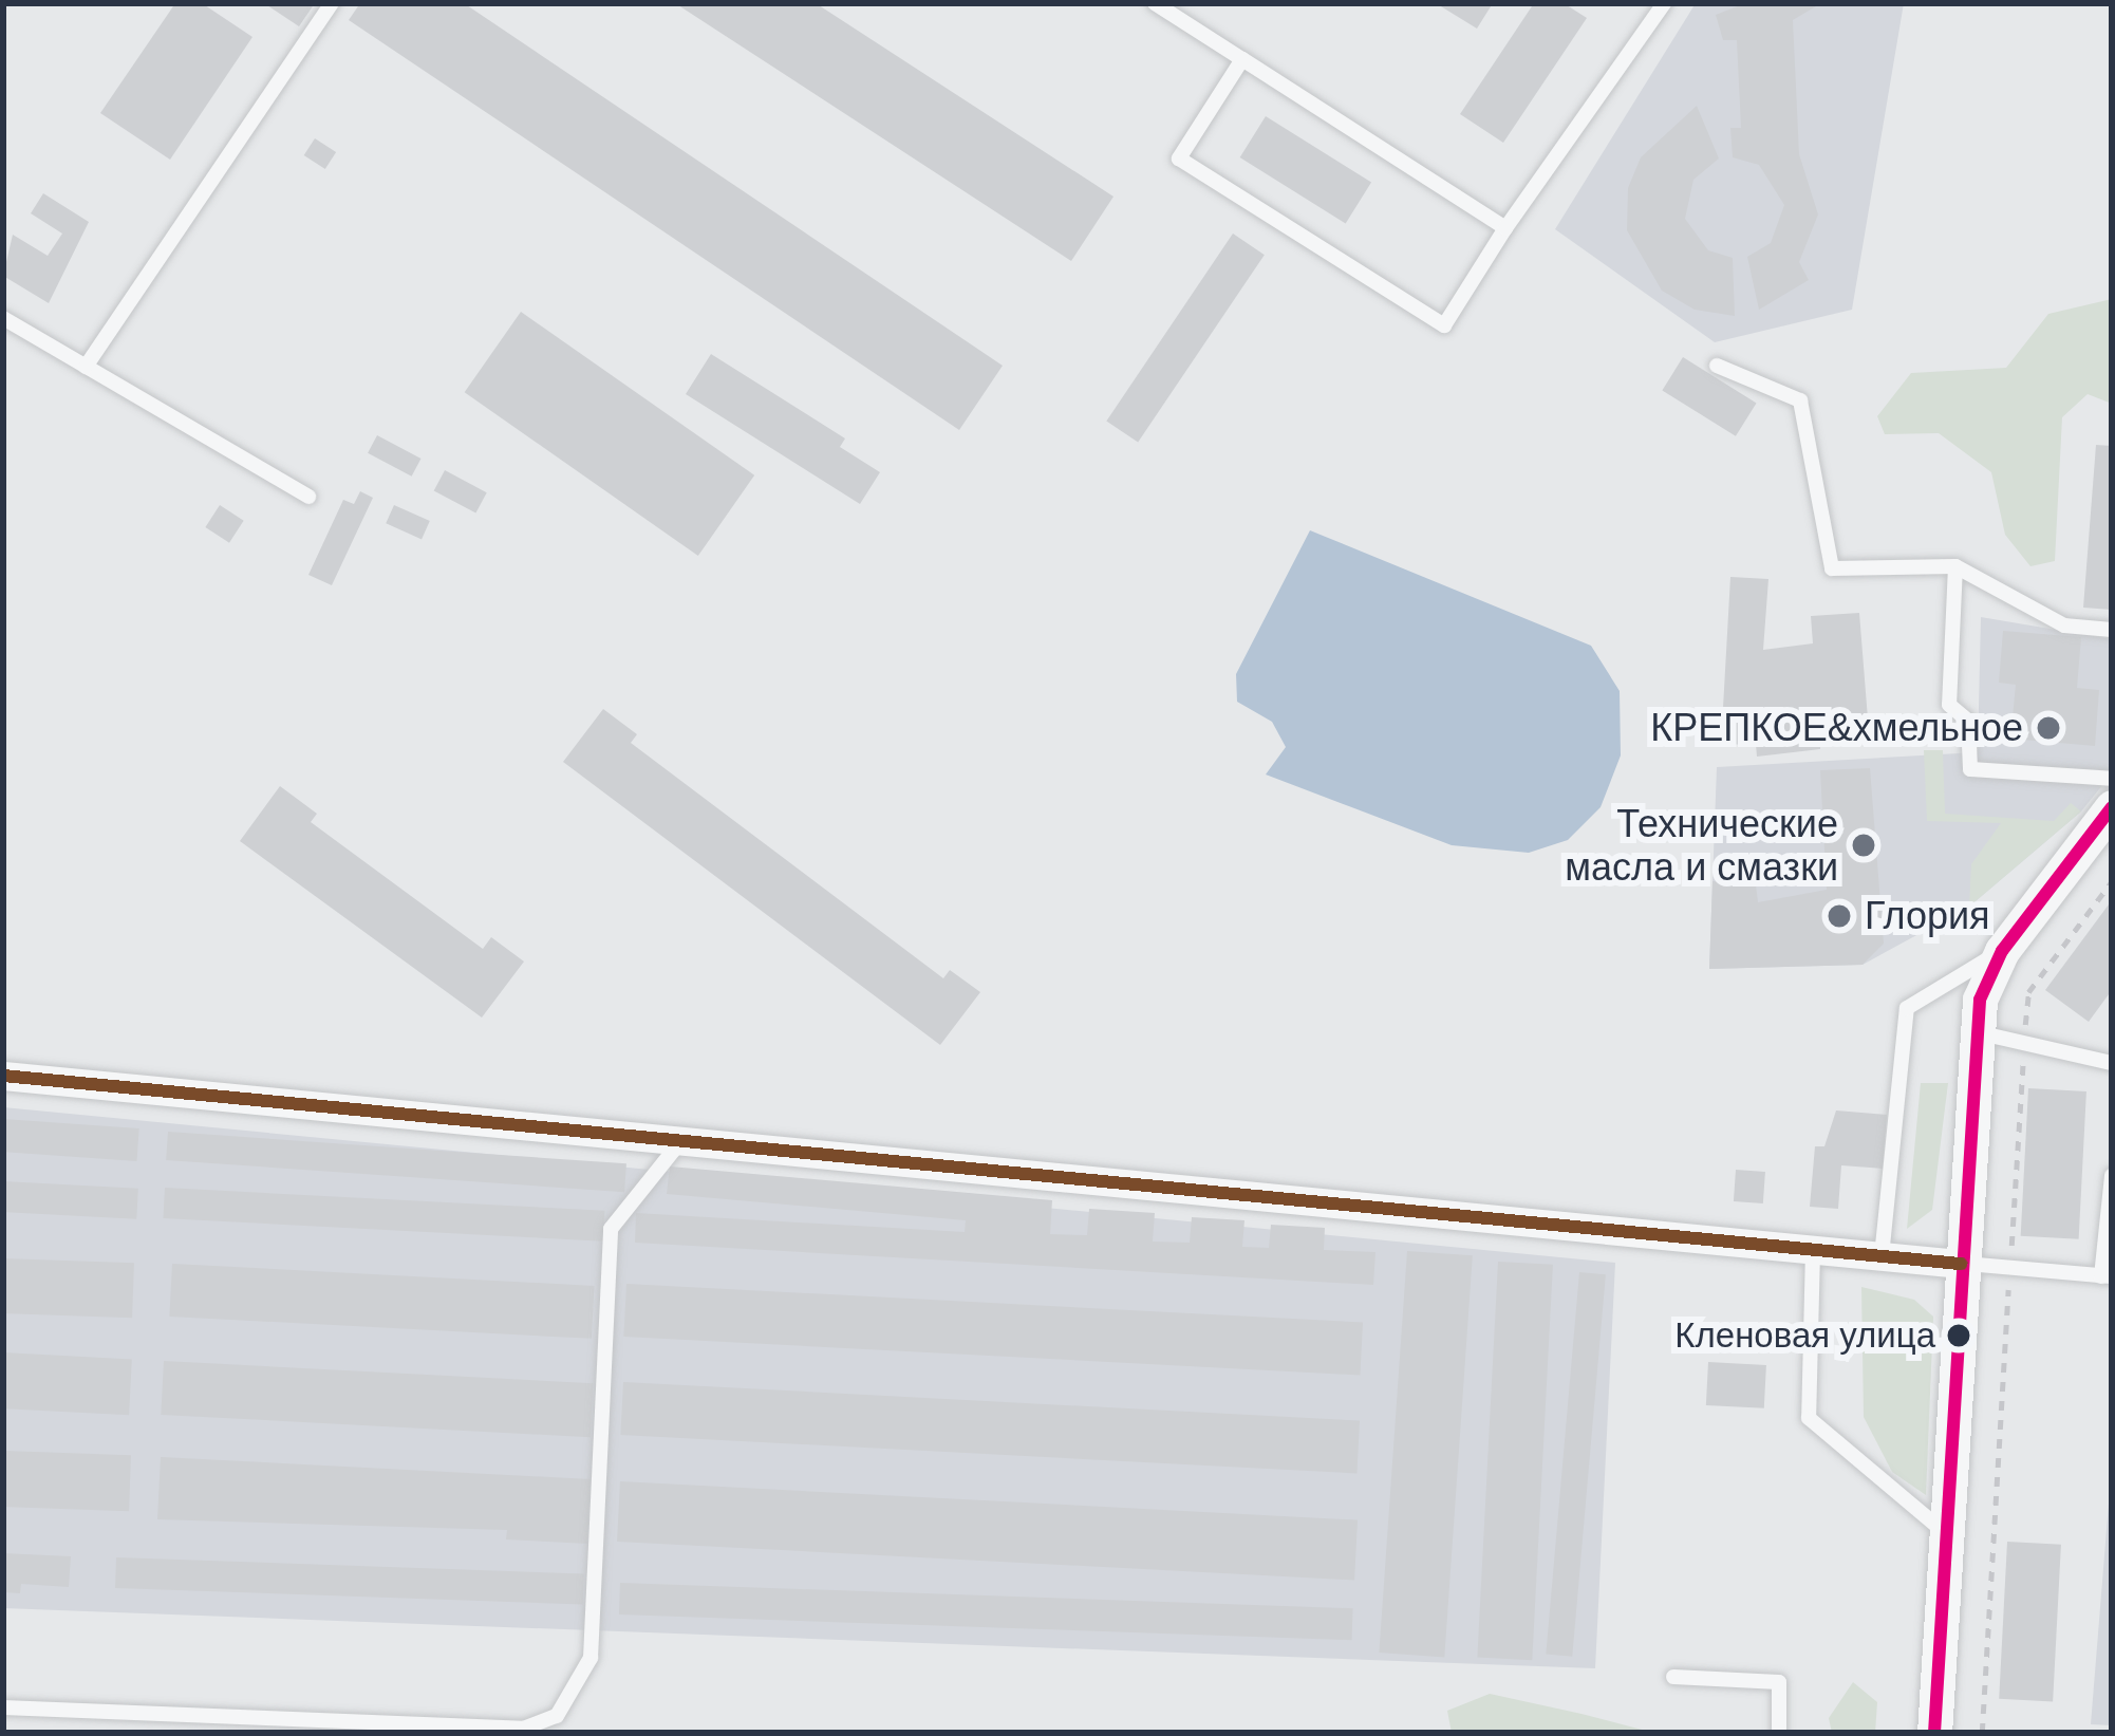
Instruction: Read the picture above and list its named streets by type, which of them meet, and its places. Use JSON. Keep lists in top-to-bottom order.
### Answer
{
  "places": [
    "КРЕПКОЕ&хмельное",
    "Технические масла и смазки",
    "Глория",
    "Кленовая улица"
  ]
}
